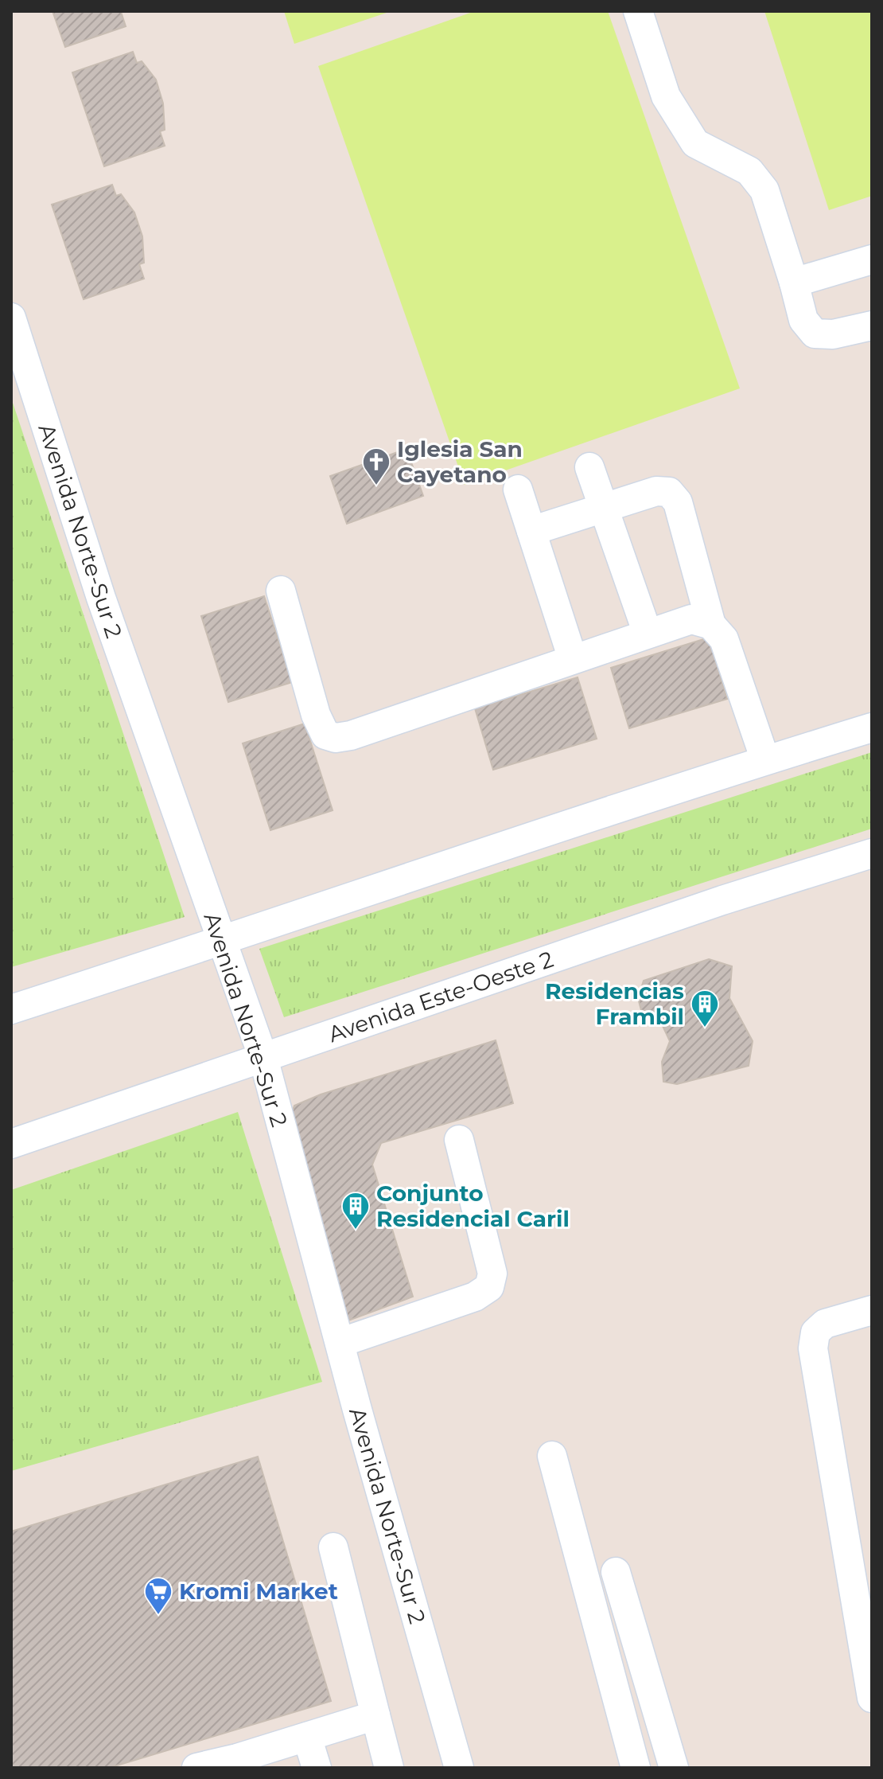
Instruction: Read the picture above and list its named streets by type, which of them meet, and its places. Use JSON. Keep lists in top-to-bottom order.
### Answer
{
  "streets": {
    "street": ["Avenida Norte-Sur 2", "Avenida Este-Oeste 2"]
  },
  "crossings": [
    ["Avenida Norte-Sur 2", "Avenida Este-Oeste 2"]
  ],
  "places": {
    "church": ["Iglesia San Cayetano"],
    "building": ["Residencias Frambil", "Conjunto Residencial Caril"],
    "supermarket": ["Kromi Market"]
  }
}
